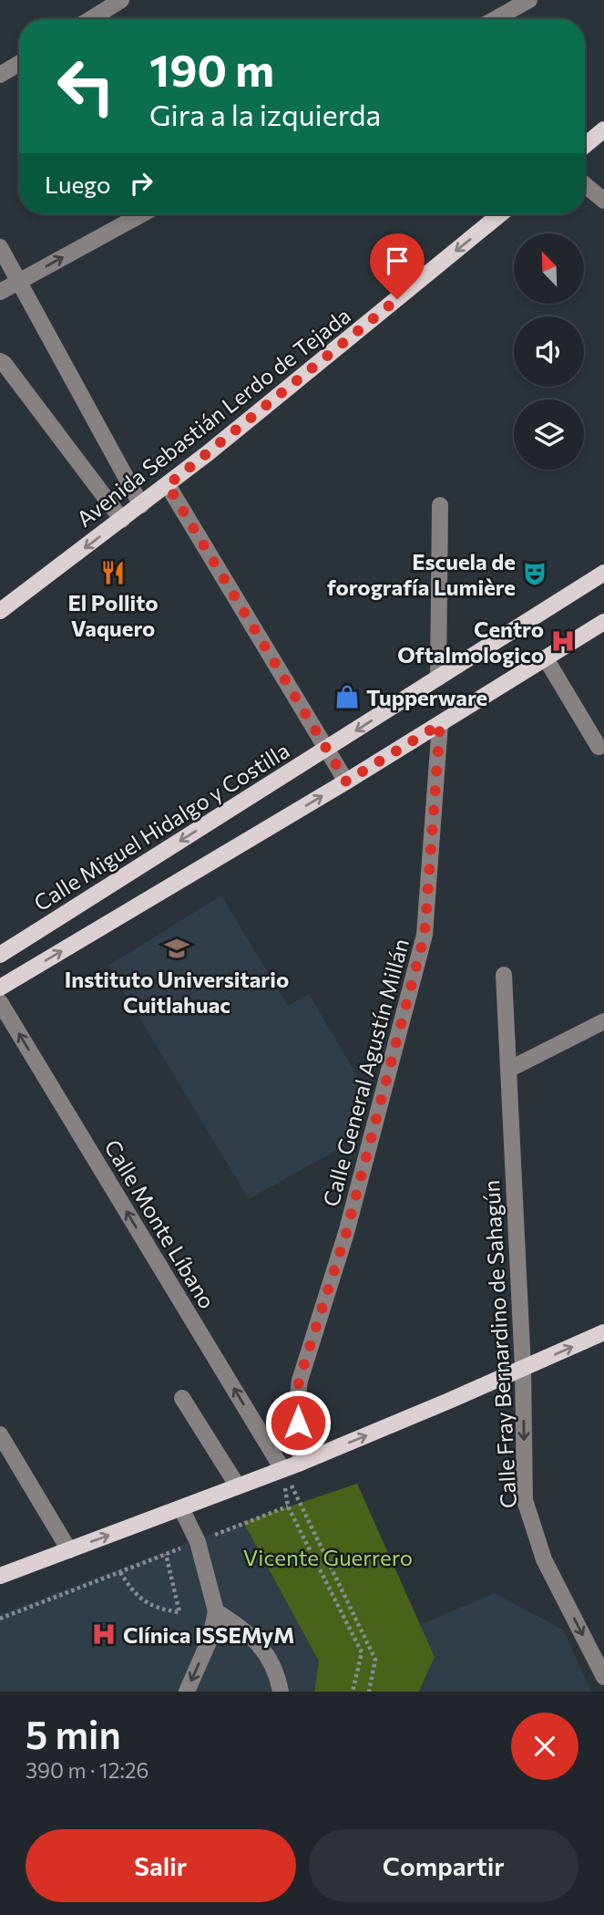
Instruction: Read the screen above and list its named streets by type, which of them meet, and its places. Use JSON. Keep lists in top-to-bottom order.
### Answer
{
  "streets": {
    "main road": ["Avenida Sebastián Lerdo de Tejada", "Calle Miguel Hidalgo y Costilla"],
    "street": ["Calle General Agustín Millán", "Calle Monte Líbano", "Calle Fray Bernardino de Sahagún"]
  },
  "one_way": ["Avenida Sebastián Lerdo de Tejada", "Calle Monte Líbano", "Calle Fray Bernardino de Sahagún"],
  "parks": ["Vicente Guerrero"],
  "places": {
    "restaurant": ["El Pollito Vaquero"],
    "theatre": ["Escuela de forografía Lumière"],
    "hospital": ["Centro Oftalmologico", "Clínica ISSEMyM"],
    "shop": ["Tupperware"],
    "school or university": ["Instituto Universitario Cuitlahuac"]
  },
  "north": "top left",
  "page": {
    "turn": ["190 m", "Gira a la izquierda"],
    "then": "Luego",
    "heading": ["5 min", "390 m · 12:26"],
    "buttons": ["Salir", "Compartir"]
  }
}
